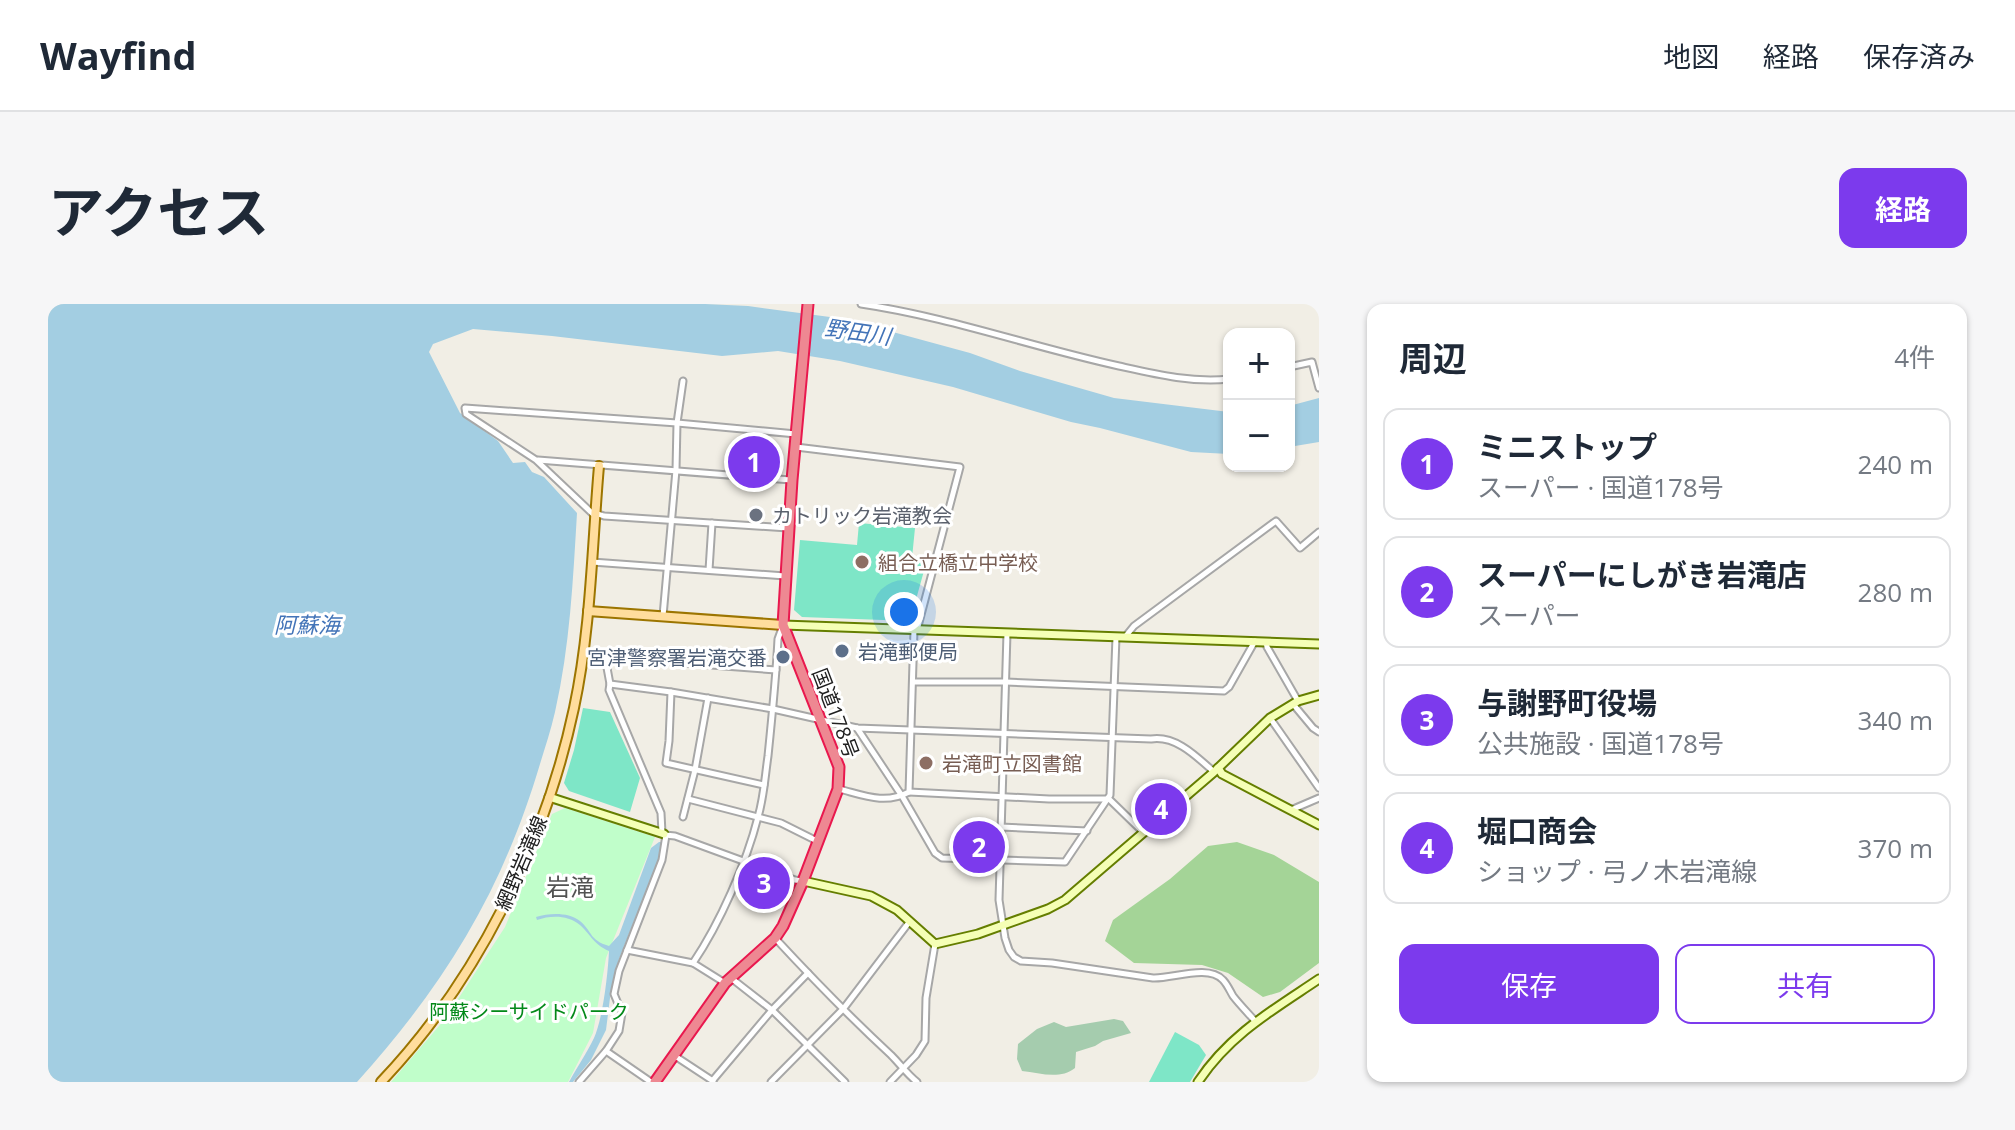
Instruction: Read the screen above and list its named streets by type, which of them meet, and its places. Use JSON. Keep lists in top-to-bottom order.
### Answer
{
  "streets": {
    "highway": ["国道178号"],
    "main road": ["網野岩滝線"]
  },
  "districts": ["岩滝"],
  "water": ["野田川", "阿蘇海"],
  "parks": ["阿蘇シーサイドパーク"],
  "places": [
    "カトリック岩滝教会",
    "組合立橋立中学校",
    "岩滝郵便局",
    "宮津警察署岩滝交番",
    "岩滝町立図書館"
  ],
  "page": {
    "header": "Wayfind",
    "nav": ["地図", "経路", "保存済み"],
    "title": "アクセス",
    "buttons": [
      "経路",
      ["保存", "共有"]
    ],
    "heading": ["周辺", "4件"],
    "map_buttons": ["+", "−"],
    "list": [
      {
        "mark": "1",
        "name": "ミニストップ",
        "note": "スーパー · 国道178号",
        "value": "240 m"
      },
      {
        "mark": "2",
        "name": "スーパーにしがき岩滝店",
        "note": "スーパー",
        "value": "280 m"
      },
      {
        "mark": "3",
        "name": "与謝野町役場",
        "note": "公共施設 · 国道178号",
        "value": "340 m"
      },
      {
        "mark": "4",
        "name": "堀口商会",
        "note": "ショップ · 弓ノ木岩滝線",
        "value": "370 m"
      }
    ],
    "pins": [
      "1",
      "4",
      "2",
      "3"
    ]
  }
}
